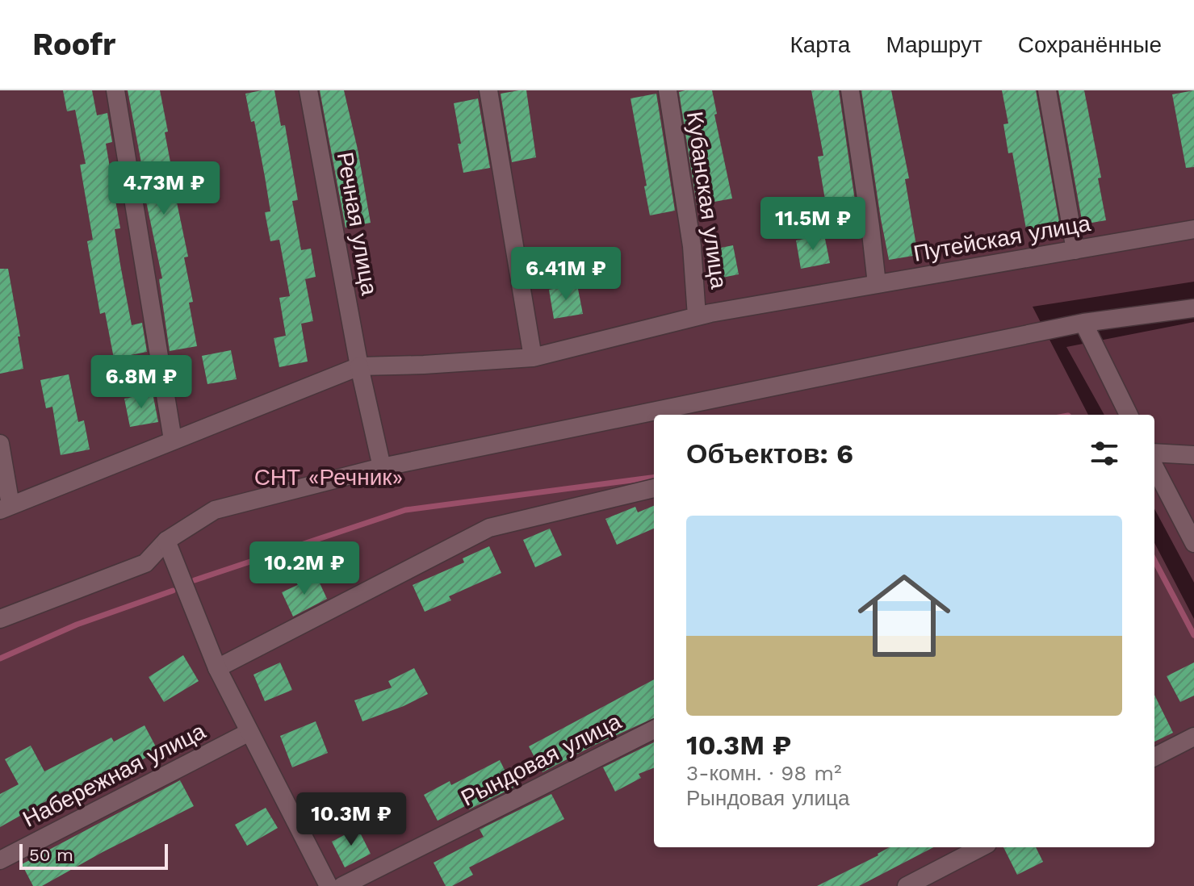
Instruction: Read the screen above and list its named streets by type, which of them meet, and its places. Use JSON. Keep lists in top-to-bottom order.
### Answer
{
  "streets": {
    "street": [
      "Кубанская улица",
      "Речная улица",
      "Путейская улица",
      "Рындовая улица",
      "Набережная улица"
    ]
  },
  "crossings": [
    ["Кубанская улица", "Путейская улица"],
    ["Речная улица", "Путейская улица"]
  ],
  "parks": ["СНТ «Речник»"],
  "scale_bar": "50 m",
  "page": {
    "header": "Roofr",
    "nav": ["Карта", "Маршрут", "Сохранённые"],
    "price": [
      "4.73M ₽",
      "11.5M ₽",
      "6.41M ₽",
      "6.8M ₽",
      "10.2M ₽",
      "10.3M ₽"
    ],
    "heading": "Объектов: 6",
    "list": [
      {
        "name": "10.3M ₽",
        "note": "3-комн. · 98 m² · Рындовая улица"
      }
    ],
    "scale": "50 m"
  }
}
